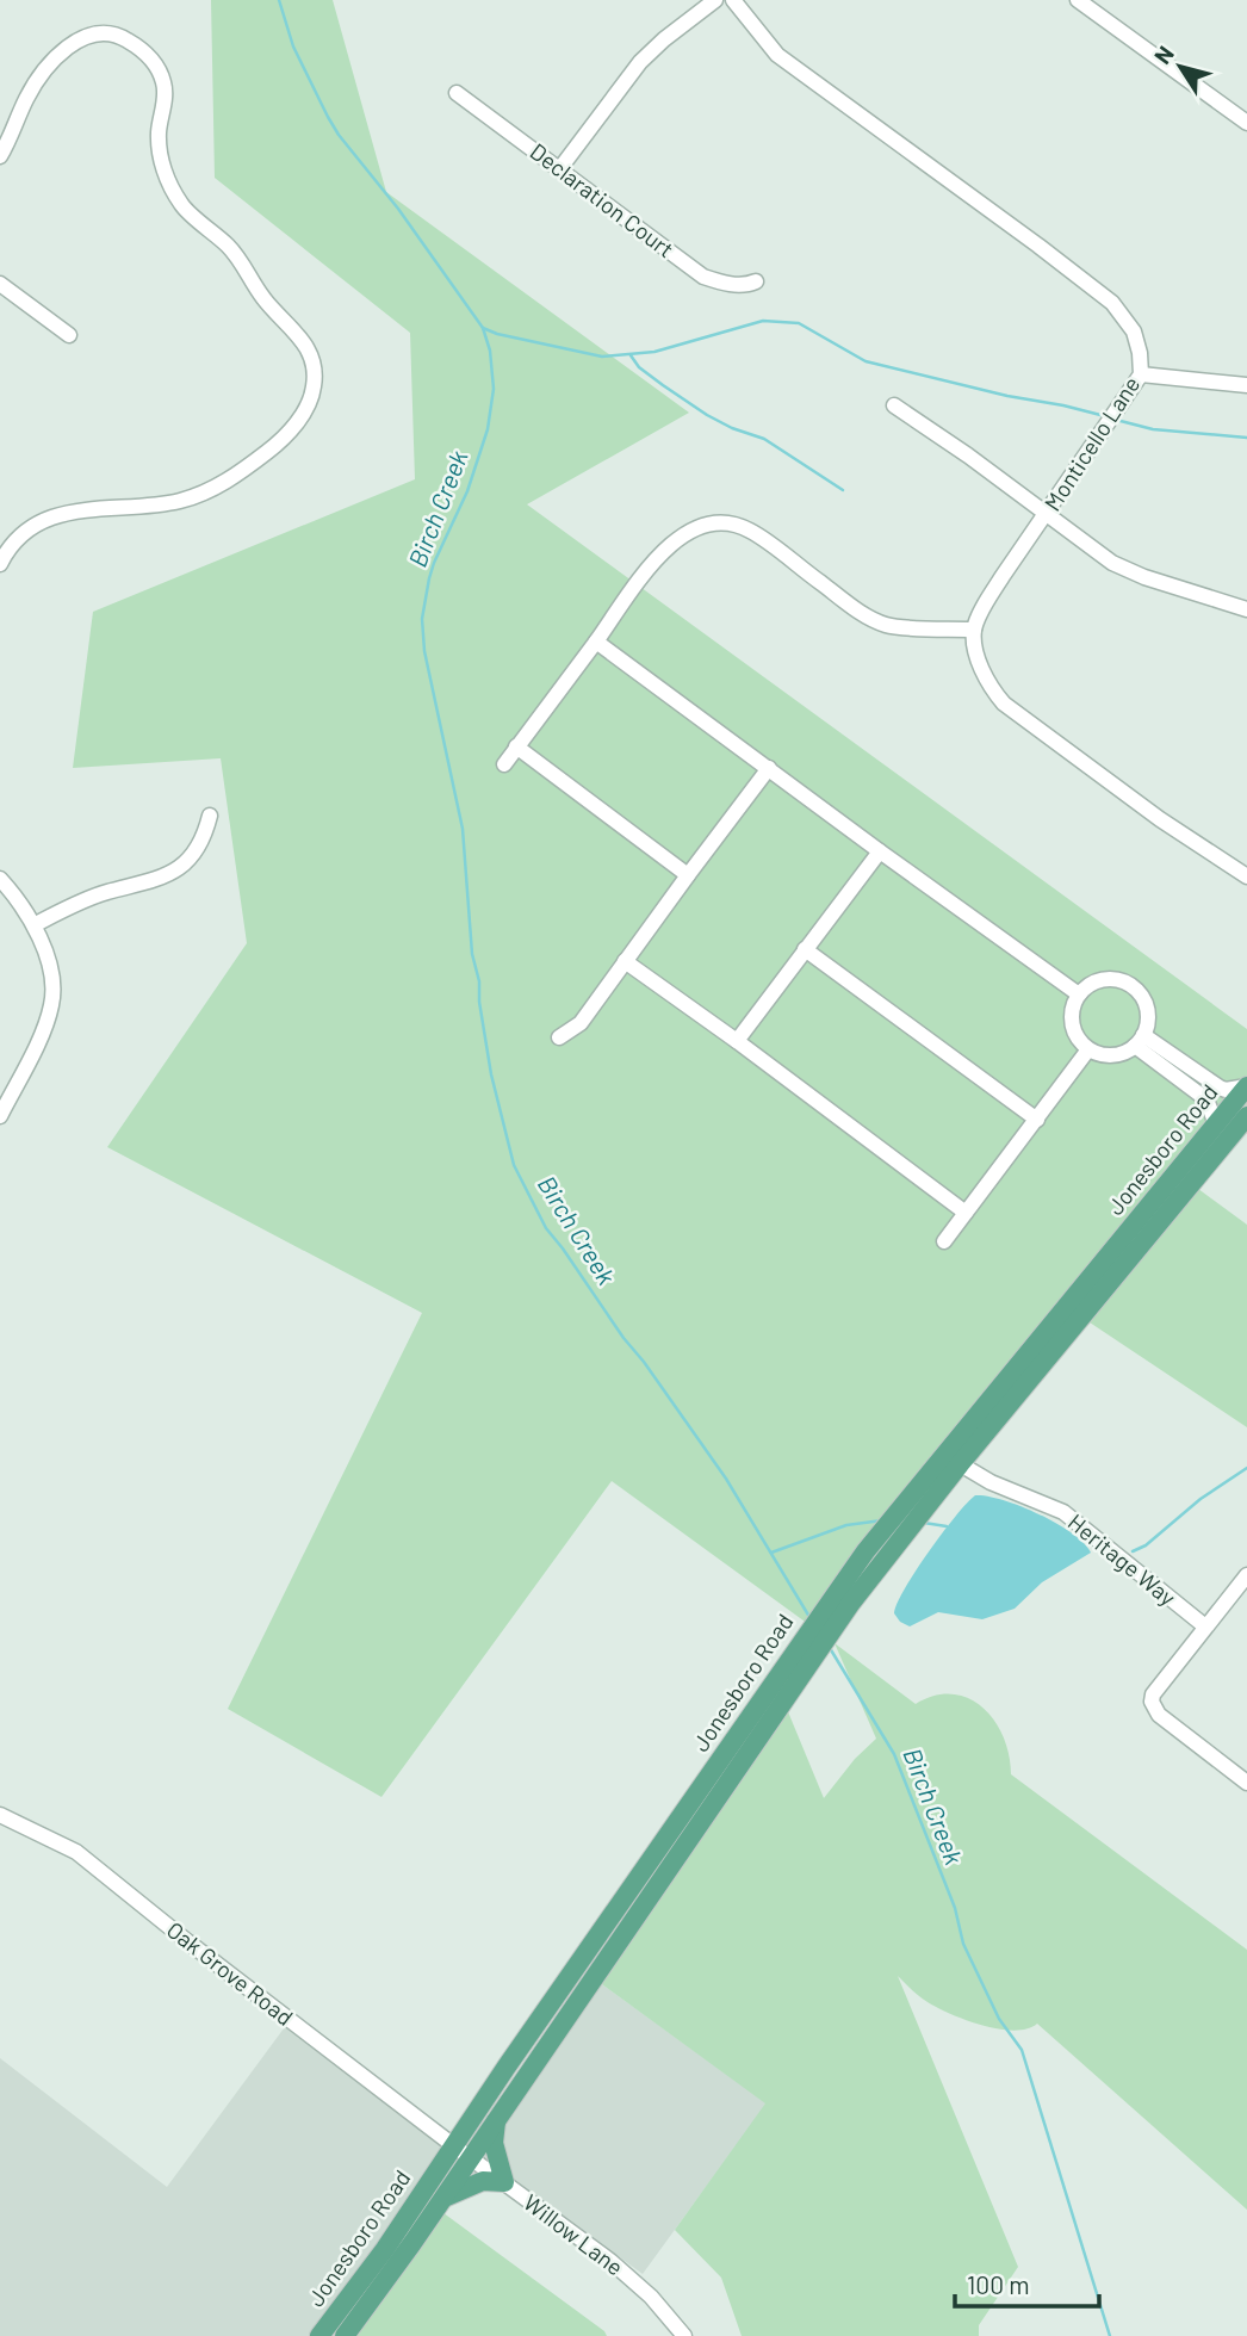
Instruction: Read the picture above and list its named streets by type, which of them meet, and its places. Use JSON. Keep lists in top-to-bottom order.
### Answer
{
  "streets": {
    "main road": ["Jonesboro Road"],
    "street": [
      "Declaration Court",
      "Monticello Lane",
      "Heritage Way",
      "Oak Grove Road",
      "Willow Lane"
    ]
  },
  "crossings": [
    ["Jonesboro Road", "Heritage Way"],
    ["Jonesboro Road", "Oak Grove Road"],
    ["Jonesboro Road", "Willow Lane"],
    ["Oak Grove Road", "Willow Lane"]
  ],
  "water": ["Birch Creek"],
  "scale_bar": "100 m",
  "north": "top left"
}
